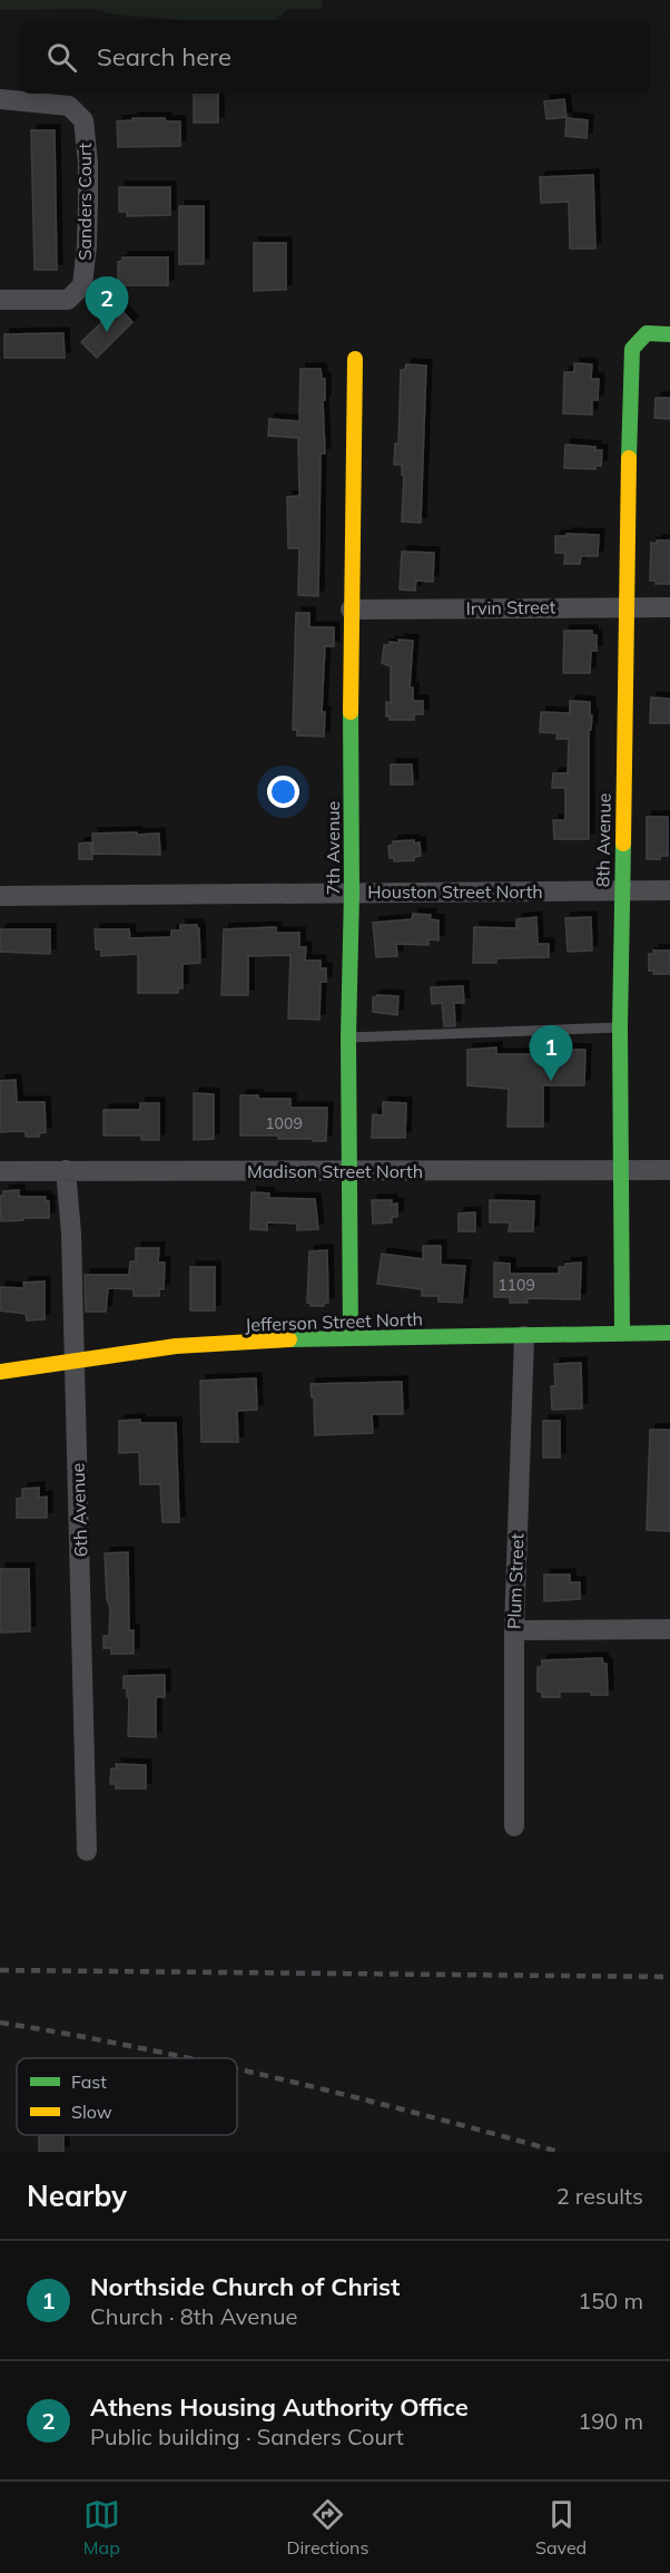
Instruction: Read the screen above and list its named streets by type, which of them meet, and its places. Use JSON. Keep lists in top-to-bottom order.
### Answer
{
  "streets": {
    "street": [
      "Sanders Court",
      "Irvin Street",
      "8th Avenue",
      "7th Avenue",
      "Houston Street North",
      "Madison Street North",
      "Jefferson Street North",
      "6th Avenue",
      "Plum Street"
    ]
  },
  "crossings": [
    ["Irvin Street", "8th Avenue"],
    ["Irvin Street", "7th Avenue"],
    ["8th Avenue", "Houston Street North"],
    ["8th Avenue", "Madison Street North"],
    ["8th Avenue", "Jefferson Street North"],
    ["7th Avenue", "Houston Street North"],
    ["7th Avenue", "Madison Street North"],
    ["7th Avenue", "Jefferson Street North"],
    ["Madison Street North", "6th Avenue"],
    ["Jefferson Street North", "6th Avenue"],
    ["Jefferson Street North", "Plum Street"]
  ],
  "house_numbers": ["1009", "1109"],
  "legend": ["Fast", "Slow"],
  "page": {
    "search": "Search here",
    "pins": ["2", "1"],
    "heading": ["Nearby", "2 results"],
    "list": [
      {
        "mark": "1",
        "name": "Northside Church of Christ",
        "note": "Church · 8th Avenue",
        "value": "150 m"
      },
      {
        "mark": "2",
        "name": "Athens Housing Authority Office",
        "note": "Public building · Sanders Court",
        "value": "190 m"
      }
    ],
    "nav": ["Map", "Directions", "Saved"]
  }
}
